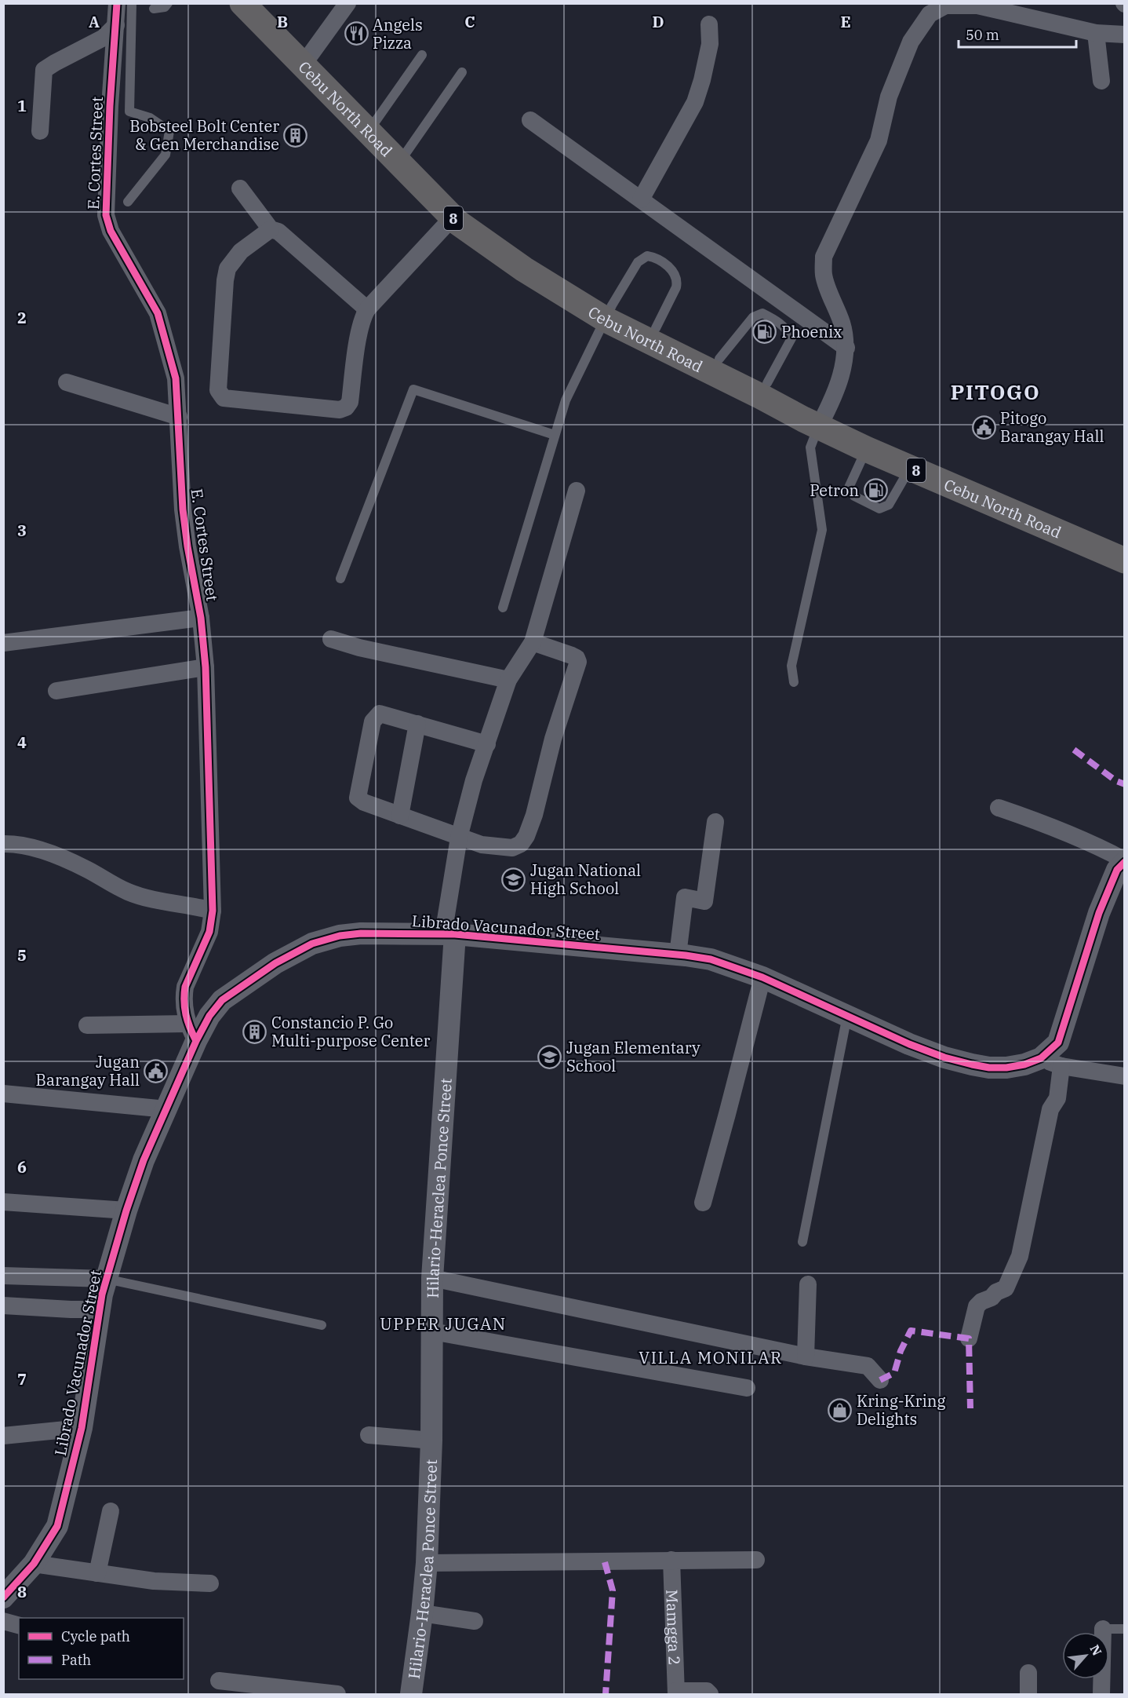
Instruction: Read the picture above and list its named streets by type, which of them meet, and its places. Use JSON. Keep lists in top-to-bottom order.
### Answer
{
  "streets": {
    "main road": ["Cebu North Road", "8"],
    "street": [
      "E. Cortes Street",
      "Librado Vacunador Street",
      "Hilario-Heraclea Ponce Street",
      "Mamgga 2"
    ]
  },
  "crossings": [
    ["E. Cortes Street", "Librado Vacunador Street"],
    ["Librado Vacunador Street", "Hilario-Heraclea Ponce Street"]
  ],
  "districts": ["PITOGO", "UPPER JUGAN", "VILLA MONILAR"],
  "places": {
    "restaurant": ["Angels Pizza"],
    "building": ["Bobsteel Bolt Center & Gen Merchandise", "Constancio P. Go Multi-purpose Center"],
    "fuel station": ["Phoenix", "Petron"],
    "public building": ["Pitogo Barangay Hall", "Jugan Barangay Hall"],
    "school or university": ["Jugan National High School", "Jugan Elementary School"],
    "shop": ["Kring-Kring Delights"]
  },
  "legend": ["Cycle path", "Path"],
  "scale_bar": "50 m",
  "north": "top right",
  "grid": {
    "columns": [
      "A",
      "B",
      "C",
      "D",
      "E"
    ],
    "rows": [
      "1",
      "2",
      "3",
      "4",
      "5",
      "6",
      "7",
      "8"
    ]
  }
}
